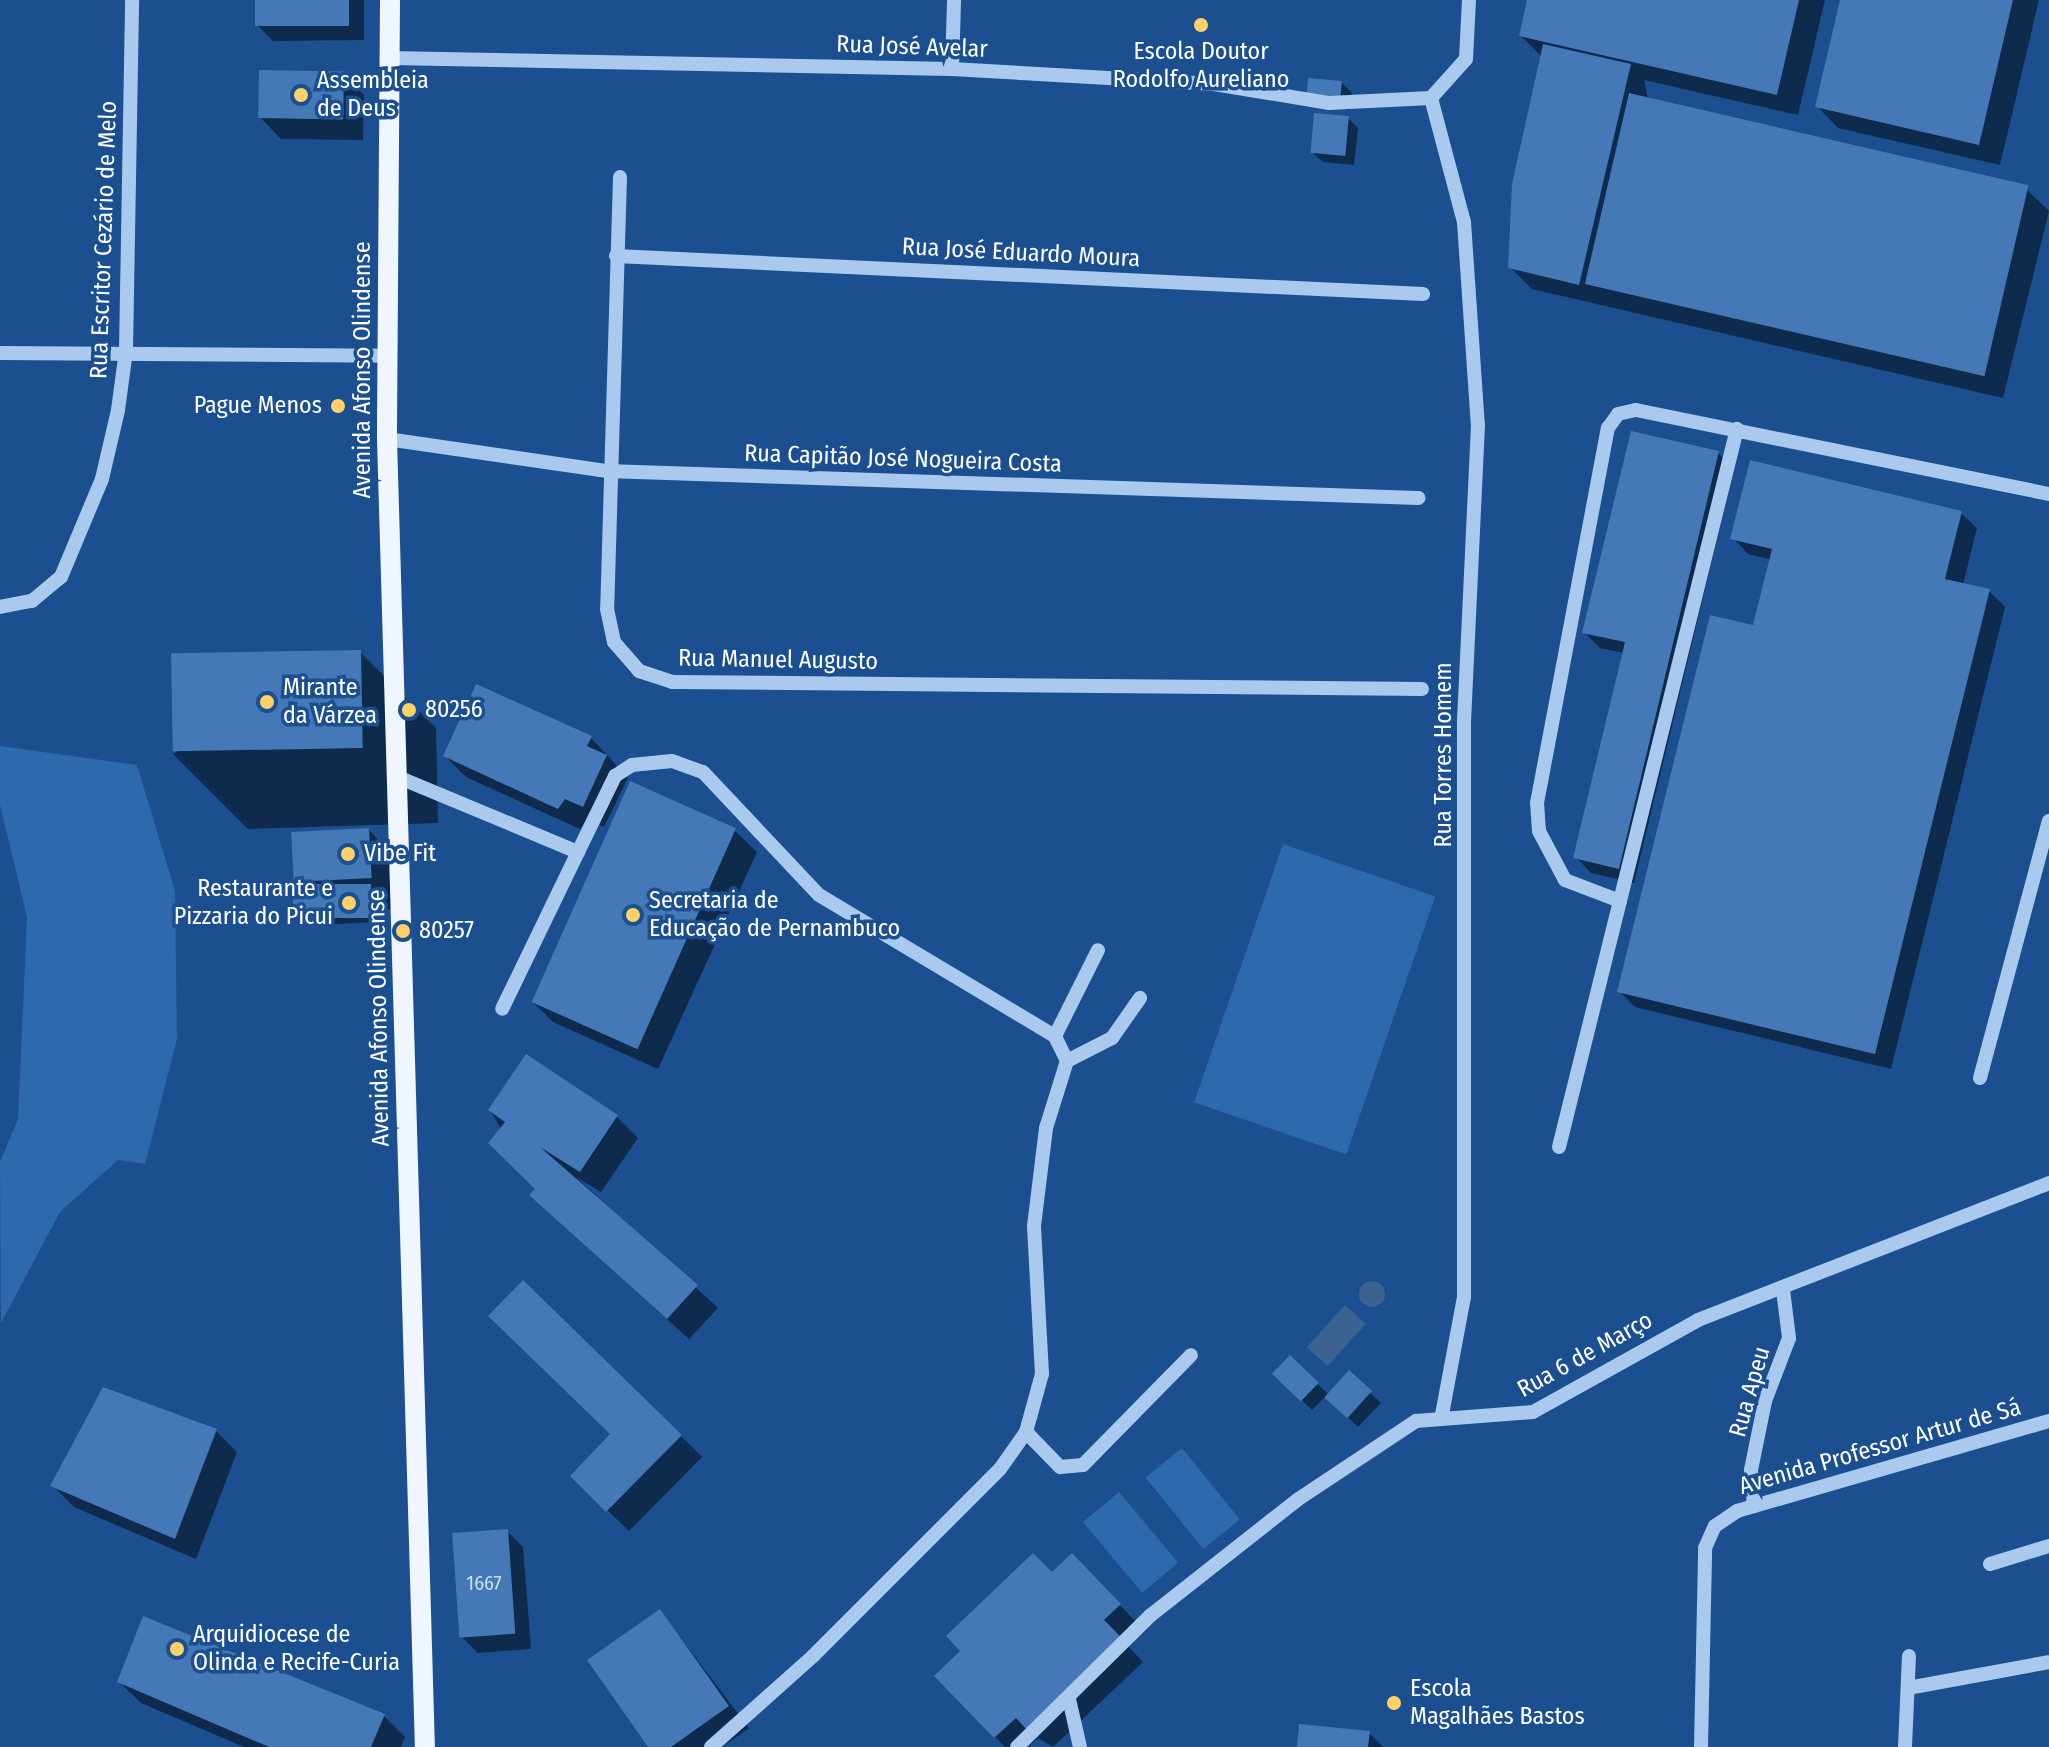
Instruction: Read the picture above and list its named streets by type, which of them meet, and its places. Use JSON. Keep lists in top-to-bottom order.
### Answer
{
  "streets": {
    "main road": ["Avenida Afonso Olindense"],
    "street": [
      "Rua José Avelar",
      "Rua Escritor Cezário de Melo",
      "Rua José Eduardo Moura",
      "Rua Capitão José Nogueira Costa",
      "Rua Manuel Augusto",
      "Rua Torres Homem",
      "Rua 6 de Março",
      "Rua Apeu",
      "Avenida Professor Artur de Sá"
    ]
  },
  "crossings": [
    ["Rua José Avelar", "Avenida Afonso Olindense"],
    ["Rua José Avelar", "Rua Torres Homem"],
    ["Rua José Eduardo Moura", "Rua Manuel Augusto"],
    ["Avenida Afonso Olindense", "Rua Capitão José Nogueira Costa"],
    ["Rua Capitão José Nogueira Costa", "Rua Manuel Augusto"],
    ["Rua Torres Homem", "Rua 6 de Março"],
    ["Rua 6 de Março", "Rua Apeu"],
    ["Rua Apeu", "Avenida Professor Artur de Sá"]
  ],
  "places": [
    "Escola Doutor Rodolfo Aureliano",
    "Assembleia de Deus",
    "Pague Menos",
    "Mirante da Várzea",
    "80256",
    "Vibe Fit",
    "Restaurante e Pizzaria do Picui",
    "Secretaria de Educação de Pernambuco",
    "80257",
    "Arquidiocese de Olinda e Recife-Curia",
    "Escola Magalhães Bastos"
  ],
  "house_numbers": ["1667"]
}
